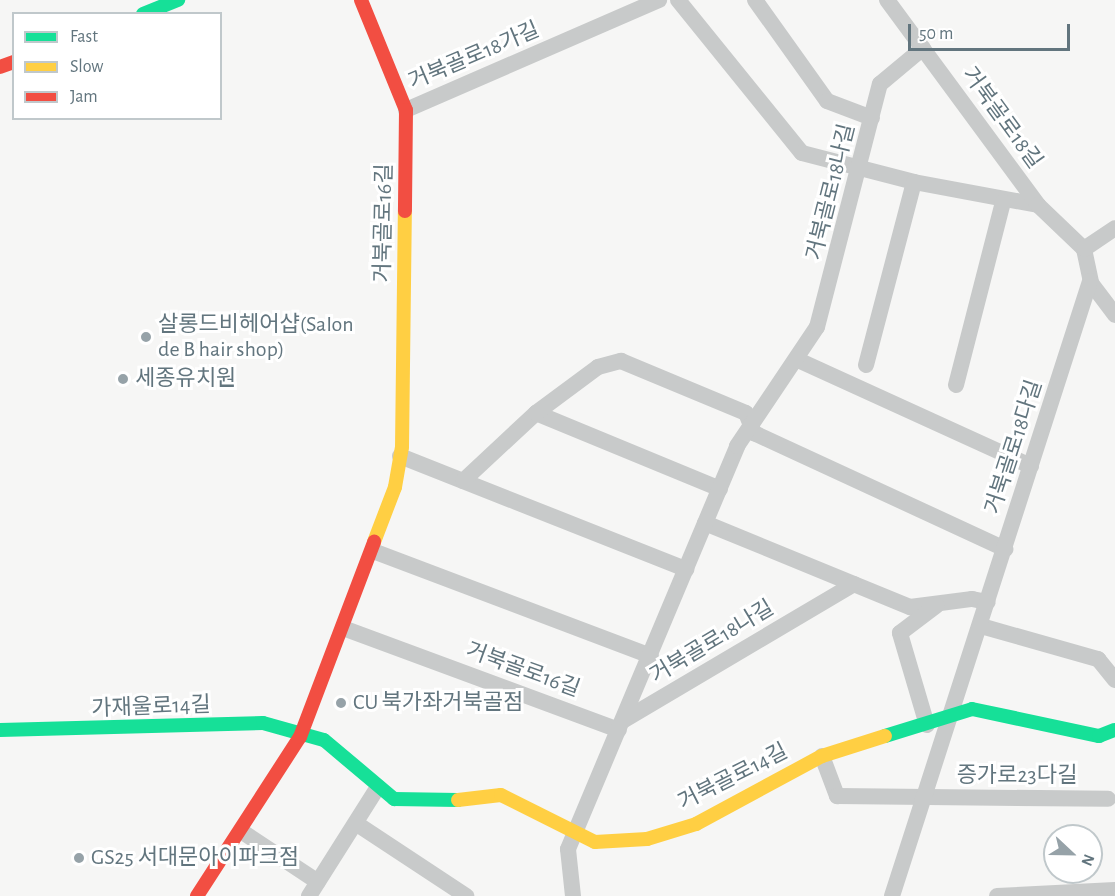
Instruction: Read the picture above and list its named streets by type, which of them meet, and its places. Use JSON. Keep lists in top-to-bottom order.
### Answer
{
  "streets": {
    "street": [
      "거북골로18가길",
      "거북골로18길",
      "거북골로18나길",
      "거북골로16길",
      "거북골로18다길",
      "가재울로14길",
      "증가로23다길",
      "거북골로14길"
    ]
  },
  "crossings": [
    ["거북골로18가길", "거북골로16길"],
    ["거북골로18길", "거북골로18나길"],
    ["거북골로18나길", "거북골로16길"],
    ["거북골로18나길", "거북골로14길"],
    ["거북골로16길", "가재울로14길"],
    ["거북골로16길", "거북골로14길"],
    ["거북골로18다길", "증가로23다길"],
    ["거북골로18다길", "거북골로14길"],
    ["가재울로14길", "거북골로14길"],
    ["증가로23다길", "거북골로14길"]
  ],
  "places": [
    "살롱드비헤어샵(SaIon de B hair shop)",
    "세종유치원",
    "CU 북가좌거북골점",
    "GS25 서대문아이파크점"
  ],
  "legend": ["Fast", "Slow", "Jam"],
  "scale_bar": "50 m",
  "north": "right"
}
